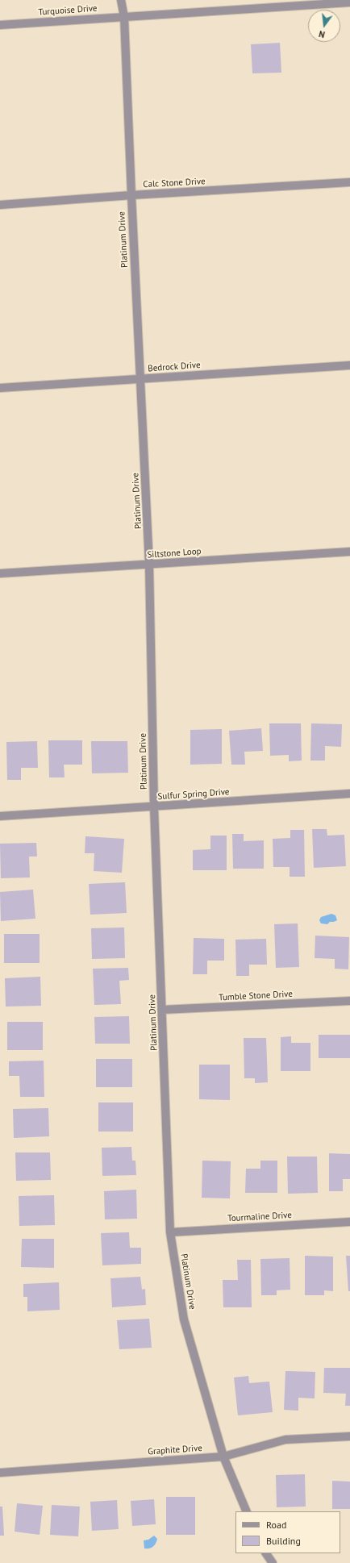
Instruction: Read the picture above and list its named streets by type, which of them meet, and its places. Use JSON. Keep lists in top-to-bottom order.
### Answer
{
  "streets": {
    "street": [
      "Turquoise Drive",
      "Calc Stone Drive",
      "Platinum Drive",
      "Bedrock Drive",
      "Siltstone Loop",
      "Sulfur Spring Drive",
      "Tumble Stone Drive",
      "Tourmaline Drive",
      "Graphite Drive"
    ]
  },
  "crossings": [
    ["Turquoise Drive", "Platinum Drive"],
    ["Calc Stone Drive", "Platinum Drive"],
    ["Platinum Drive", "Bedrock Drive"],
    ["Platinum Drive", "Siltstone Loop"],
    ["Platinum Drive", "Sulfur Spring Drive"],
    ["Platinum Drive", "Tumble Stone Drive"],
    ["Platinum Drive", "Tourmaline Drive"],
    ["Platinum Drive", "Graphite Drive"]
  ],
  "legend": ["Road", "Building"],
  "north": "bottom"
}
